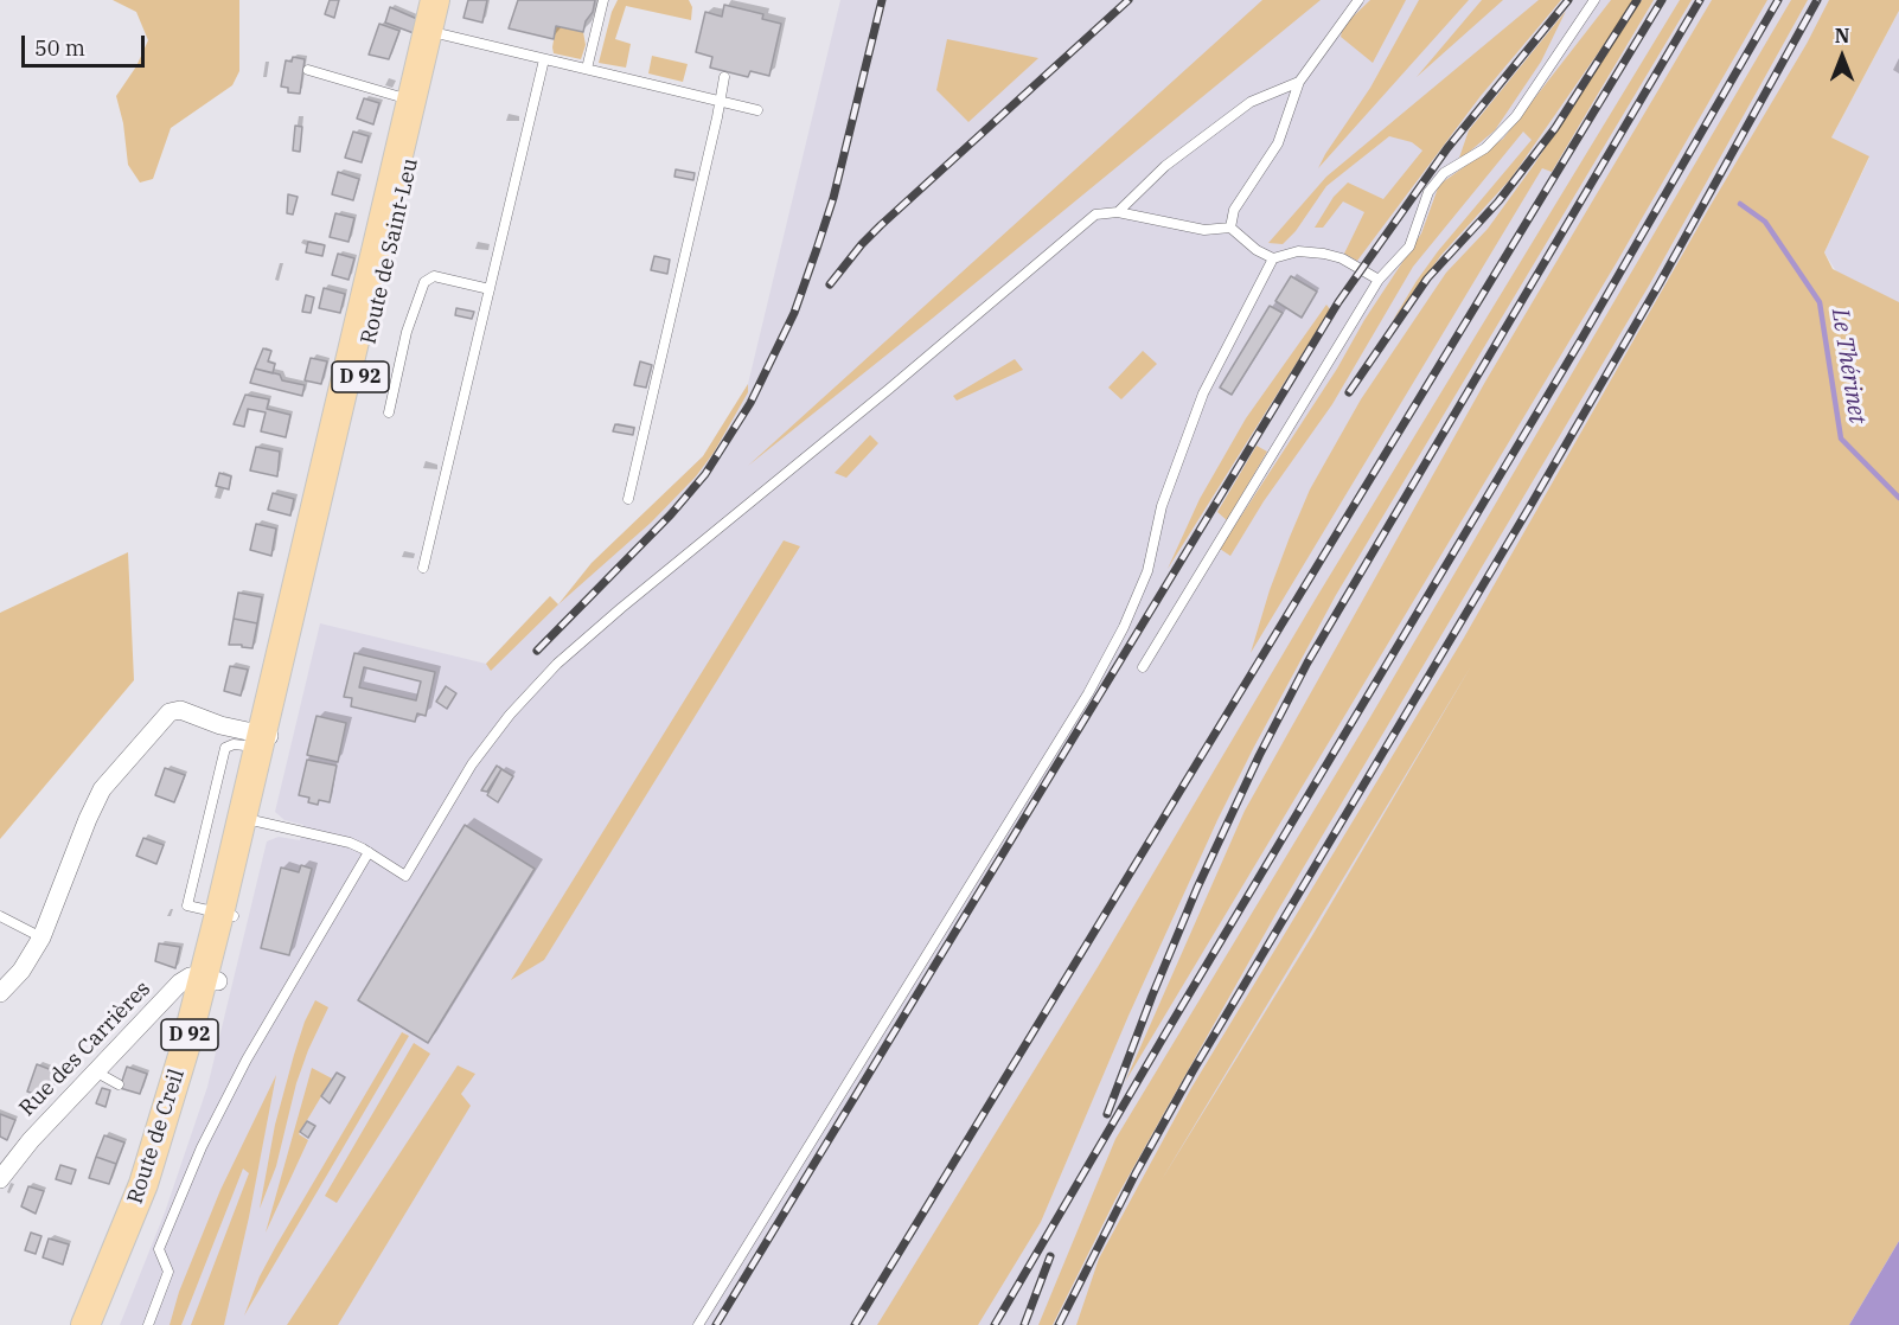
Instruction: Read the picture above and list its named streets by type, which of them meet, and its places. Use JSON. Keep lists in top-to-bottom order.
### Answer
{
  "streets": {
    "main road": ["Route de Saint-Leu", "D 92", "Route de Creil"],
    "street": ["Rue des Carrières"]
  },
  "crossings": [
    ["Route de Saint-Leu", "Route de Creil"],
    ["Rue des Carrières", "Route de Creil"]
  ],
  "water": ["Le Thérinet"],
  "scale_bar": "50 m",
  "north": "top"
}
